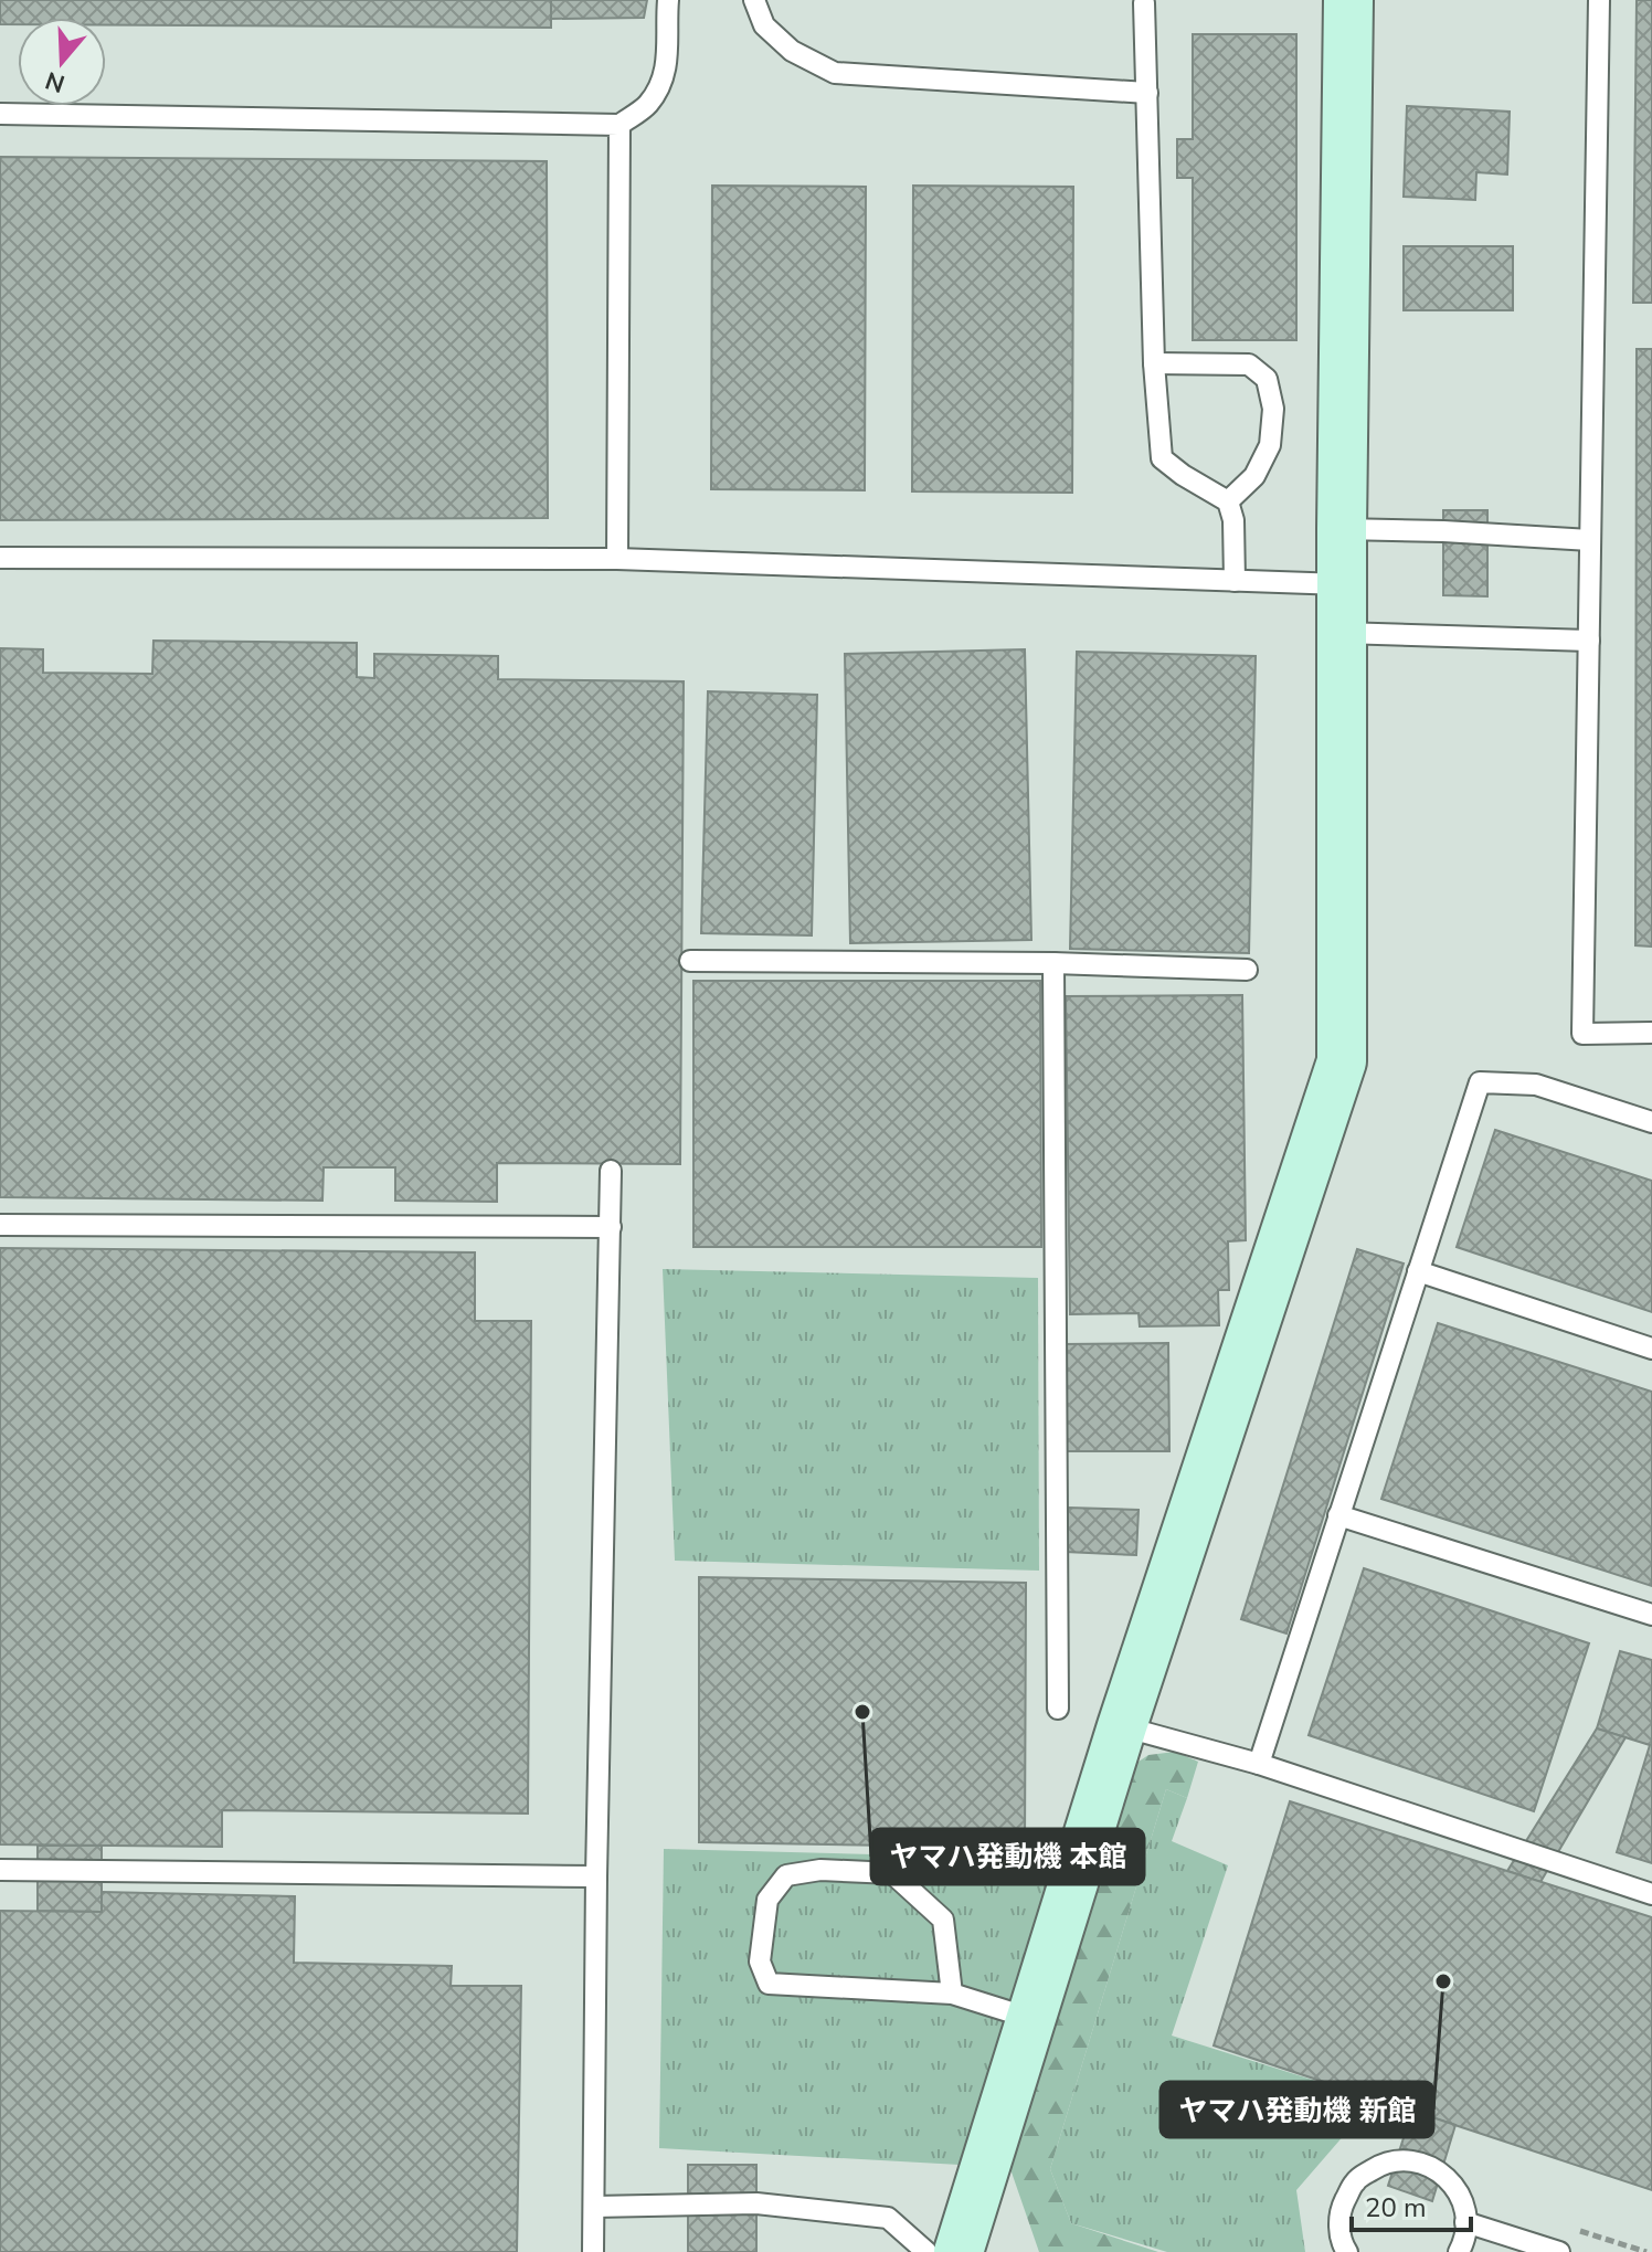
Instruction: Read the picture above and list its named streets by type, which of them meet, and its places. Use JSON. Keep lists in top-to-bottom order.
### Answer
{
  "places": ["ヤマハ発動機 本館", "ヤマハ発動機 新館"],
  "scale_bar": "20 m",
  "north": "bottom"
}
